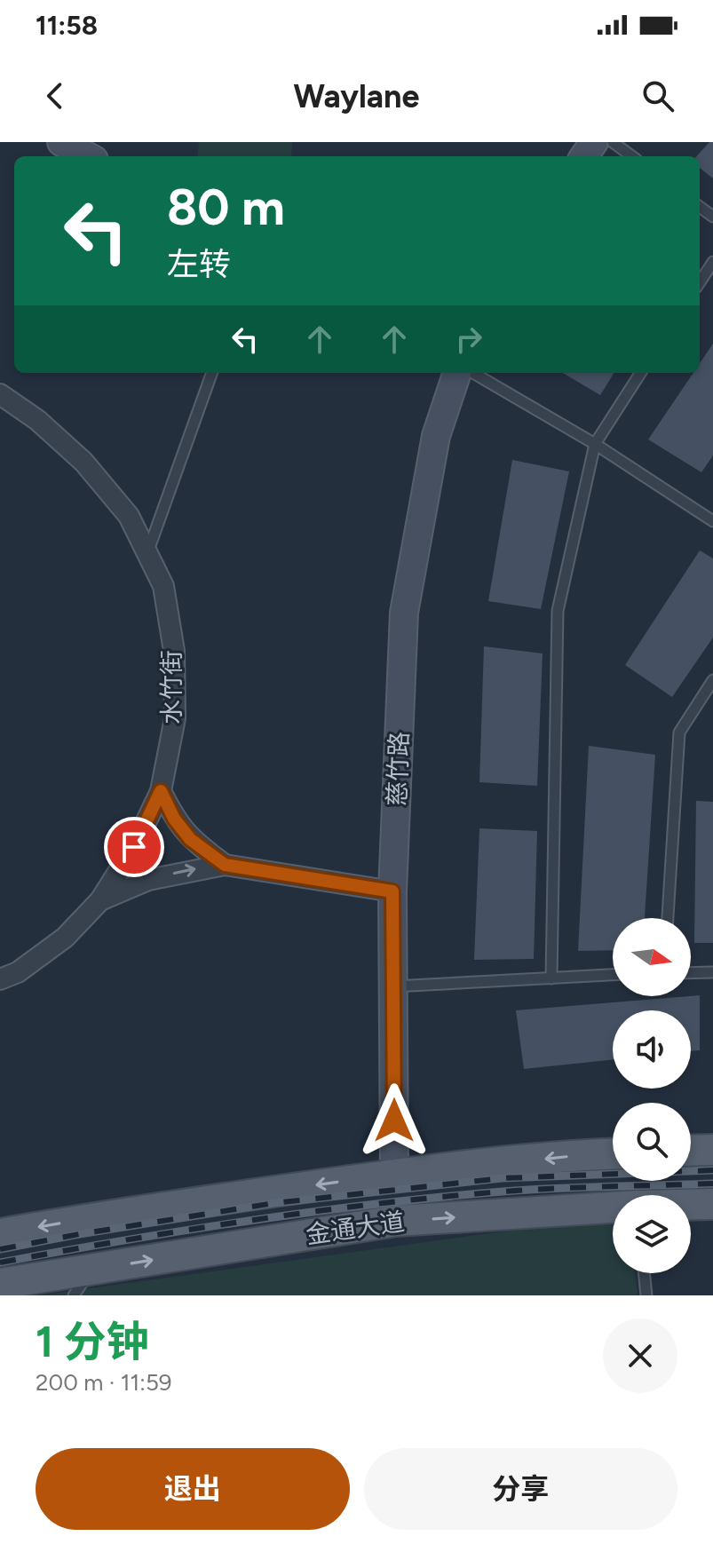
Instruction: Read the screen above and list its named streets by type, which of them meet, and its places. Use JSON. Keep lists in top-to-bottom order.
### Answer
{
  "streets": {
    "main road": ["金通大道"],
    "street": ["水竹街", "慈竹路"]
  },
  "crossings": [
    ["慈竹路", "金通大道"]
  ],
  "north": "right",
  "page": {
    "status": "11:58",
    "header": "Waylane",
    "turn": ["80 m", "左转"],
    "heading": ["1 分钟", "200 m · 11:59"],
    "buttons": ["退出", "分享"]
  }
}
